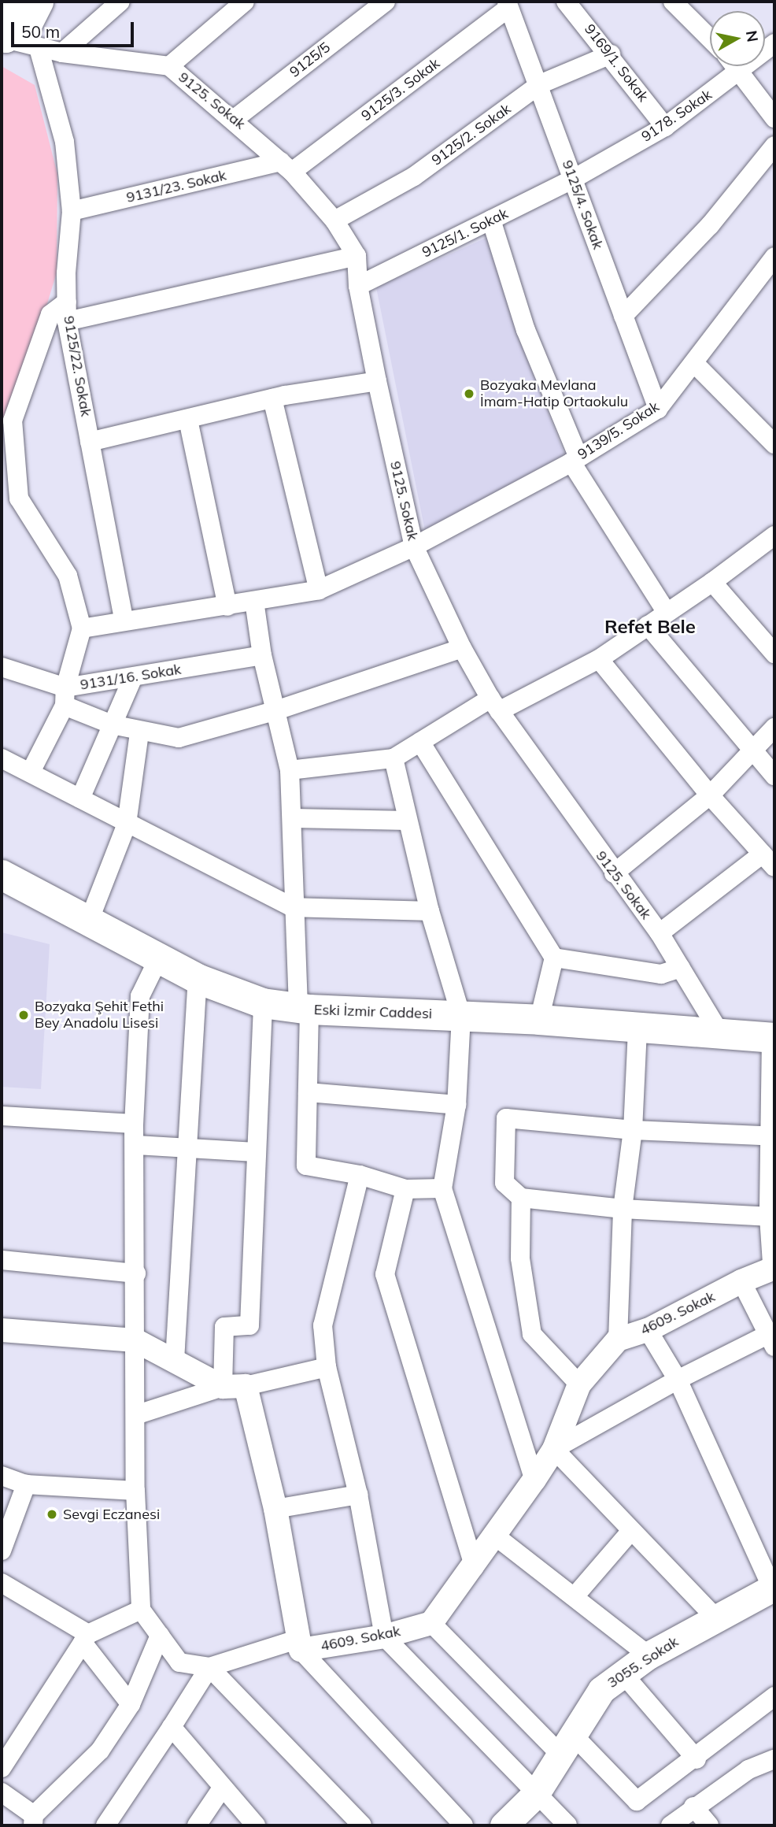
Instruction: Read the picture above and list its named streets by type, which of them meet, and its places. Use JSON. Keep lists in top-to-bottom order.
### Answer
{
  "streets": {
    "main road": ["Eski İzmir Caddesi", "3055. Sokak"],
    "street": [
      "9125/5",
      "9169/1. Sokak",
      "9125/3. Sokak",
      "9125. Sokak",
      "9178. Sokak",
      "9125/2. Sokak",
      "9131/23. Sokak",
      "9125/4. Sokak",
      "9125/1. Sokak",
      "9125/22. Sokak",
      "9139/5. Sokak",
      "9131/16. Sokak",
      "4609. Sokak"
    ]
  },
  "crossings": [
    ["9125/5", "9125. Sokak"],
    ["9169/1. Sokak", "9178. Sokak"],
    ["9169/1. Sokak", "9125/2. Sokak"],
    ["9125/3. Sokak", "9125. Sokak"],
    ["9125/3. Sokak", "9131/23. Sokak"],
    ["9125/3. Sokak", "9125/4. Sokak"],
    ["9125. Sokak", "9125/2. Sokak"],
    ["9125. Sokak", "9131/23. Sokak"],
    ["9125. Sokak", "9125/1. Sokak"],
    ["9125. Sokak", "9125/22. Sokak"],
    ["9125. Sokak", "9139/5. Sokak"],
    ["9125. Sokak", "Eski İzmir Caddesi"],
    ["9178. Sokak", "9125/4. Sokak"],
    ["9178. Sokak", "9125/1. Sokak"],
    ["9125/2. Sokak", "9125/4. Sokak"],
    ["9131/23. Sokak", "9125/22. Sokak"],
    ["9125/4. Sokak", "9125/1. Sokak"],
    ["9125/4. Sokak", "9139/5. Sokak"],
    ["9125/22. Sokak", "9139/5. Sokak"]
  ],
  "districts": ["Refet Bele"],
  "places": ["Bozyaka Mevlana İmam-Hatip Ortaokulu", "Bozyaka Şehit Fethi Bey Anadolu Lisesi", "Sevgi Eczanesi"],
  "scale_bar": "50 m",
  "north": "right"
}
